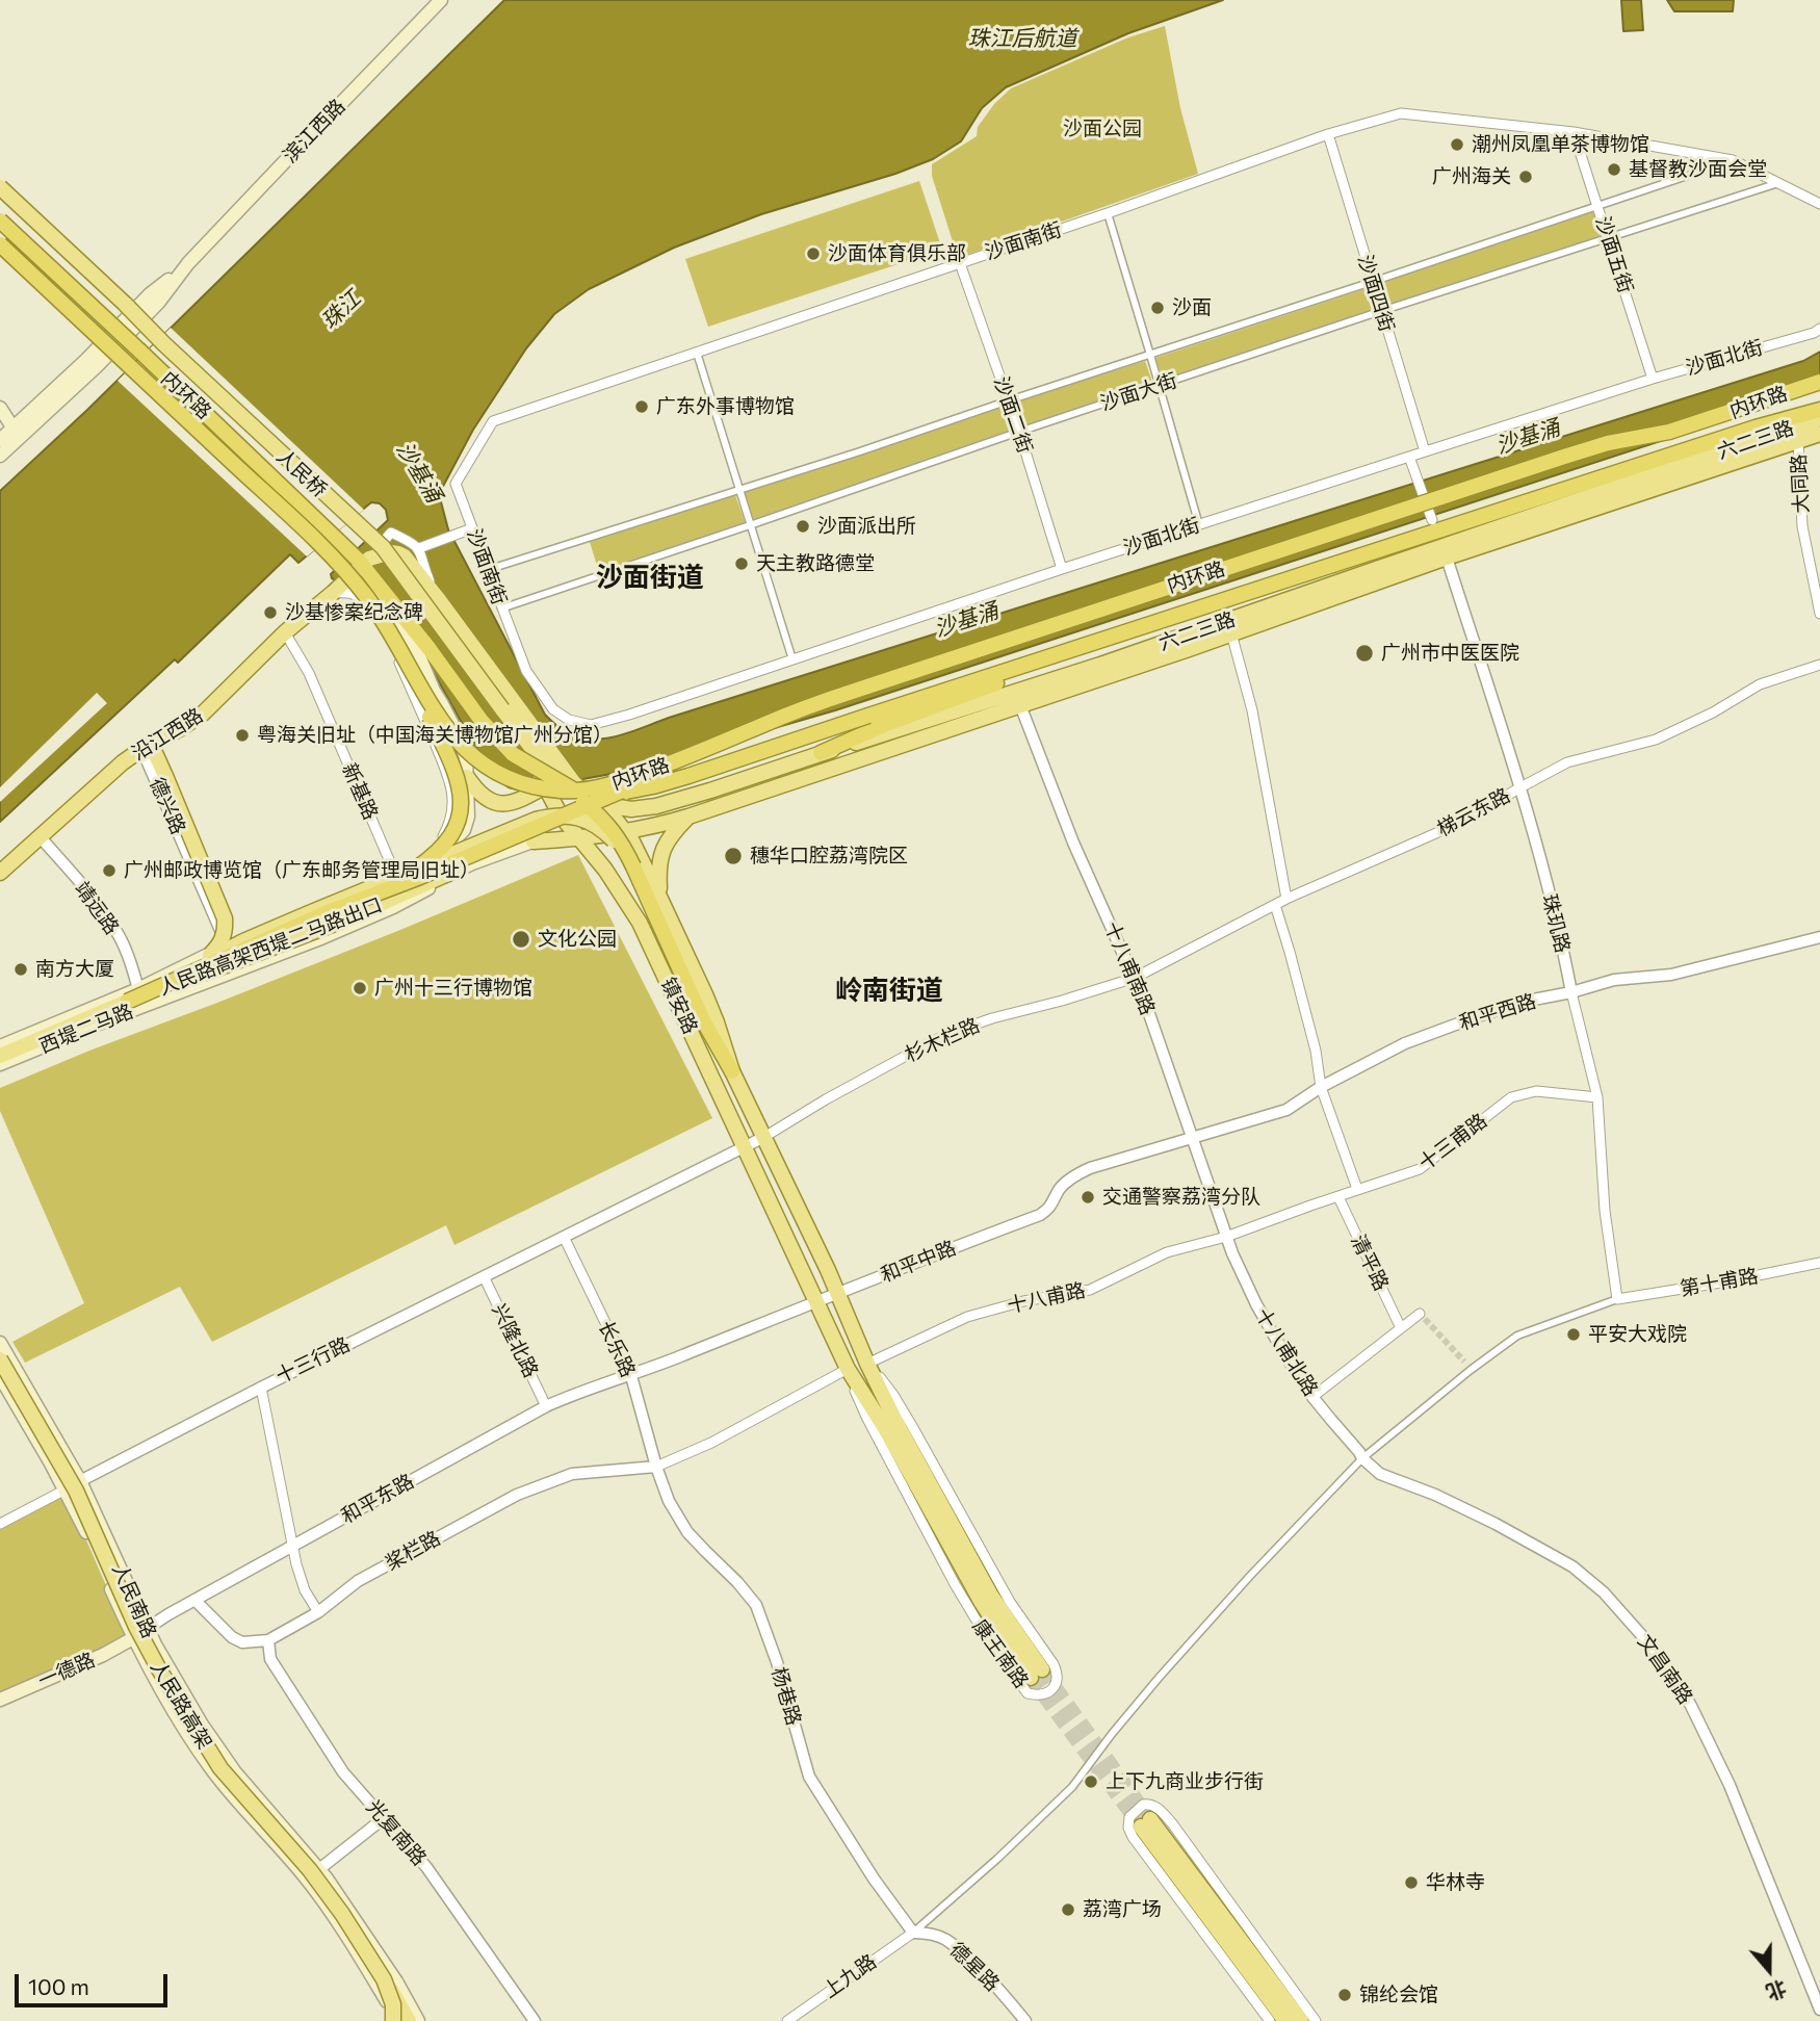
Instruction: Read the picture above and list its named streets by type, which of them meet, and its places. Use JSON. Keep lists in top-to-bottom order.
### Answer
{
  "streets": {
    "highway": ["内环路"],
    "main road": [
      "滨江西路",
      "六二三路",
      "人民桥",
      "沿江西路",
      "人民路高架西堤二马路出口",
      "镇安路",
      "西堤二马路",
      "人民南路",
      "康王南路",
      "一德路",
      "人民路高架"
    ],
    "street": [
      "沙面南街",
      "沙面五街",
      "沙面四街",
      "沙面北街",
      "沙面大街",
      "沙面二街",
      "大同路",
      "新基路",
      "德兴路",
      "梯云东路",
      "靖远路",
      "珠玑路",
      "十八甫南路",
      "和平西路",
      "杉木栏路",
      "十三甫路",
      "和平中路",
      "清平路",
      "第十甫路",
      "十八甫路",
      "兴隆北路",
      "长乐路",
      "十八甫北路",
      "十三行路",
      "和平东路",
      "桨栏路",
      "文昌南路",
      "杨巷路",
      "光复南路",
      "德星路",
      "上九路"
    ]
  },
  "crossings": [
    ["沙面南街", "沙面五街"],
    ["沙面南街", "沙面四街"],
    ["沙面南街", "沙面北街"],
    ["沙面南街", "沙面大街"],
    ["沙面南街", "沙面二街"],
    ["沙面五街", "沙面北街"],
    ["沙面五街", "沙面大街"],
    ["沙面四街", "沙面北街"],
    ["沙面四街", "沙面大街"],
    ["沙面北街", "沙面二街"],
    ["沙面大街", "沙面二街"],
    ["内环路", "沿江西路"],
    ["六二三路", "人民桥"],
    ["六二三路", "大同路"],
    ["六二三路", "珠玑路"],
    ["六二三路", "十八甫南路"],
    ["六二三路", "镇安路"],
    ["六二三路", "西堤二马路"],
    ["人民桥", "镇安路"],
    ["沿江西路", "新基路"],
    ["沿江西路", "德兴路"],
    ["沿江西路", "靖远路"],
    ["新基路", "西堤二马路"],
    ["德兴路", "西堤二马路"],
    ["梯云东路", "珠玑路"],
    ["梯云东路", "十八甫南路"],
    ["梯云东路", "杉木栏路"],
    ["靖远路", "西堤二马路"],
    ["珠玑路", "和平西路"],
    ["珠玑路", "十三甫路"],
    ["珠玑路", "第十甫路"],
    ["人民路高架西堤二马路出口", "西堤二马路"],
    ["十八甫南路", "和平西路"],
    ["十八甫南路", "杉木栏路"],
    ["十八甫南路", "十三甫路"],
    ["十八甫南路", "和平中路"],
    ["十八甫南路", "十八甫路"],
    ["十八甫南路", "十八甫北路"],
    ["镇安路", "杉木栏路"],
    ["镇安路", "康王南路"],
    ["和平西路", "和平中路"],
    ["杉木栏路", "康王南路"],
    ["十三甫路", "清平路"],
    ["十三甫路", "十八甫路"],
    ["十三甫路", "十八甫北路"],
    ["和平中路", "长乐路"],
    ["和平中路", "和平东路"],
    ["和平中路", "康王南路"],
    ["十八甫路", "十八甫北路"],
    ["十八甫路", "康王南路"],
    ["兴隆北路", "十三行路"],
    ["兴隆北路", "和平东路"],
    ["长乐路", "十三行路"],
    ["长乐路", "和平东路"],
    ["长乐路", "桨栏路"],
    ["长乐路", "杨巷路"],
    ["十八甫北路", "文昌南路"],
    ["十三行路", "人民南路"],
    ["和平东路", "人民南路"],
    ["和平东路", "一德路"],
    ["桨栏路", "杨巷路"],
    ["桨栏路", "光复南路"],
    ["人民南路", "一德路"],
    ["杨巷路", "德星路"],
    ["杨巷路", "上九路"],
    ["德星路", "上九路"]
  ],
  "districts": ["沙面街道", "岭南街道"],
  "water": ["珠江后航道", "珠江", "沙基涌"],
  "parks": ["沙面公园"],
  "places": [
    "潮州凤凰单茶博物馆",
    "基督教沙面会堂",
    "广州海关",
    "沙面体育俱乐部",
    "沙面",
    "广东外事博物馆",
    "沙面派出所",
    "天主教路德堂",
    "沙基惨案纪念碑",
    "广州市中医医院",
    "粤海关旧址（中国海关博物馆广州分馆）",
    "穗华口腔荔湾院区",
    "广州邮政博览馆（广东邮务管理局旧址）",
    "文化公园",
    "南方大厦",
    "广州十三行博物馆",
    "交通警察荔湾分队",
    "平安大戏院",
    "上下九商业步行街",
    "华林寺",
    "荔湾广场",
    "锦纶会馆"
  ],
  "scale_bar": "100 m",
  "north": "bottom"
}
